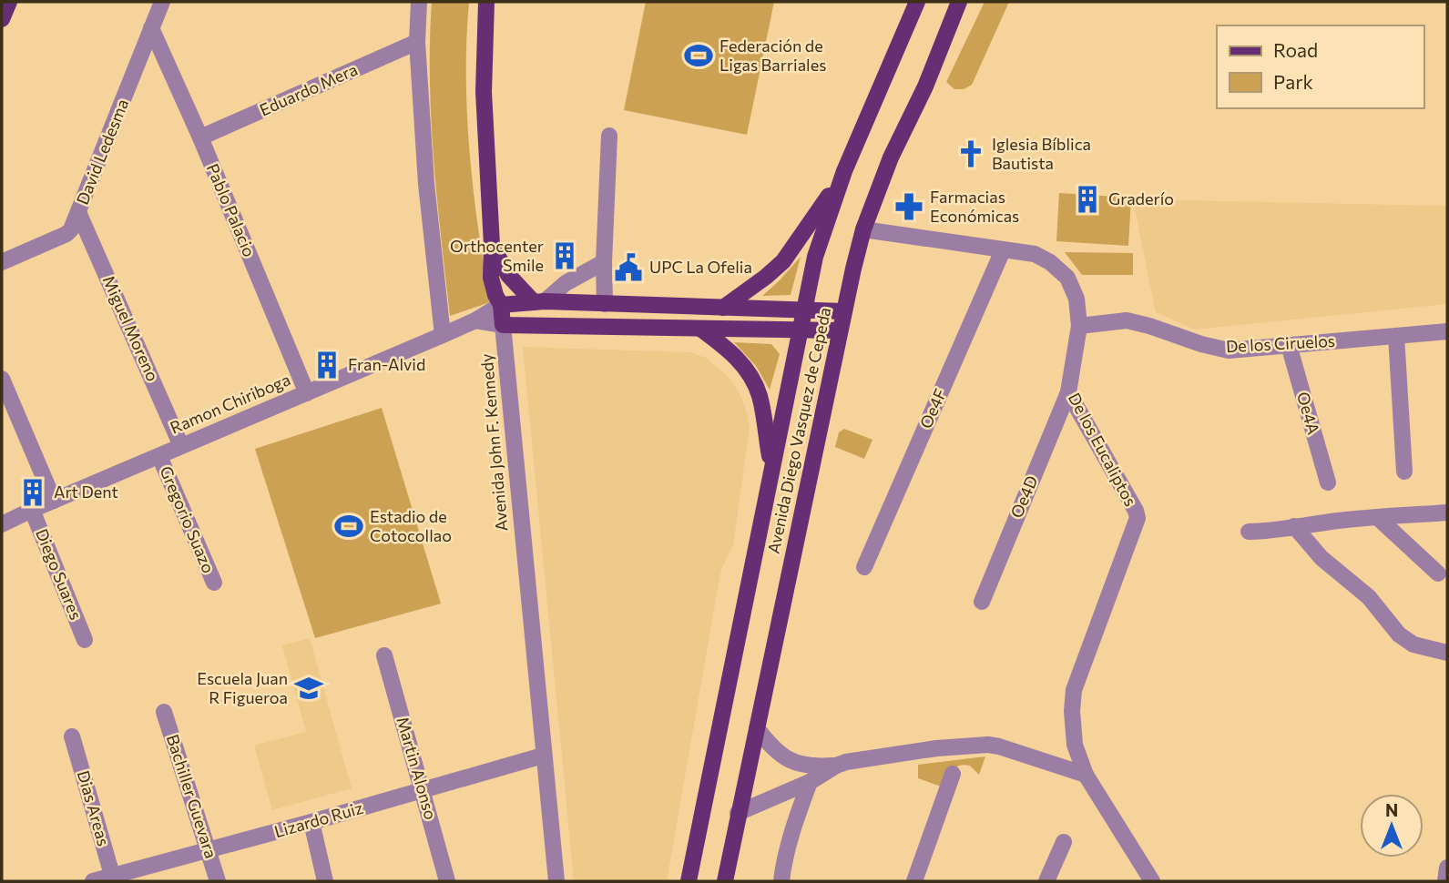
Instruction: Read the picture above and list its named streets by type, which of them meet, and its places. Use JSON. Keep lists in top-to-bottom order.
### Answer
{
  "streets": {
    "main road": ["Ramon Chiriboga", "Avenida Diego Vasquez de Cepeda", "Avenida John F. Kennedy"],
    "street": [
      "Eduardo Mera",
      "David Ledesma",
      "Pablo Palacio",
      "Miguel Moreno",
      "De los Ciruelos",
      "Oe4F",
      "Oe4A",
      "De los Eucaliptos",
      "Oe4D",
      "Gregorio Suazo",
      "Diego Suares",
      "Martin Alonso",
      "Bachiller Guevara",
      "Dias Areas",
      "Lizardo Ruiz"
    ]
  },
  "crossings": [
    ["Eduardo Mera", "Pablo Palacio"],
    ["David Ledesma", "Pablo Palacio"],
    ["David Ledesma", "Miguel Moreno"],
    ["Pablo Palacio", "Ramon Chiriboga"],
    ["Miguel Moreno", "Ramon Chiriboga"],
    ["De los Ciruelos", "Oe4A"],
    ["De los Ciruelos", "De los Eucaliptos"],
    ["Ramon Chiriboga", "Avenida Diego Vasquez de Cepeda"],
    ["Ramon Chiriboga", "Avenida John F. Kennedy"],
    ["Ramon Chiriboga", "Gregorio Suazo"],
    ["Ramon Chiriboga", "Diego Suares"],
    ["Oe4F", "De los Eucaliptos"],
    ["Avenida Diego Vasquez de Cepeda", "De los Eucaliptos"],
    ["Avenida John F. Kennedy", "Lizardo Ruiz"],
    ["De los Eucaliptos", "Oe4D"],
    ["Martin Alonso", "Lizardo Ruiz"],
    ["Bachiller Guevara", "Lizardo Ruiz"],
    ["Dias Areas", "Lizardo Ruiz"]
  ],
  "places": {
    "sports": ["Federación de Ligas Barriales", "Estadio de Cotocollao"],
    "church": ["Iglesia Bíblica Bautista"],
    "building": [
      "Graderío",
      "Orthocenter Smile",
      "Fran-Alvid",
      "Art Dent"
    ],
    "pharmacy": ["Farmacias Económicas"],
    "public building": ["UPC La Ofelia"],
    "school or university": ["Escuela Juan R Figueroa"]
  },
  "legend": ["Road", "Park"],
  "north": "top"
}
